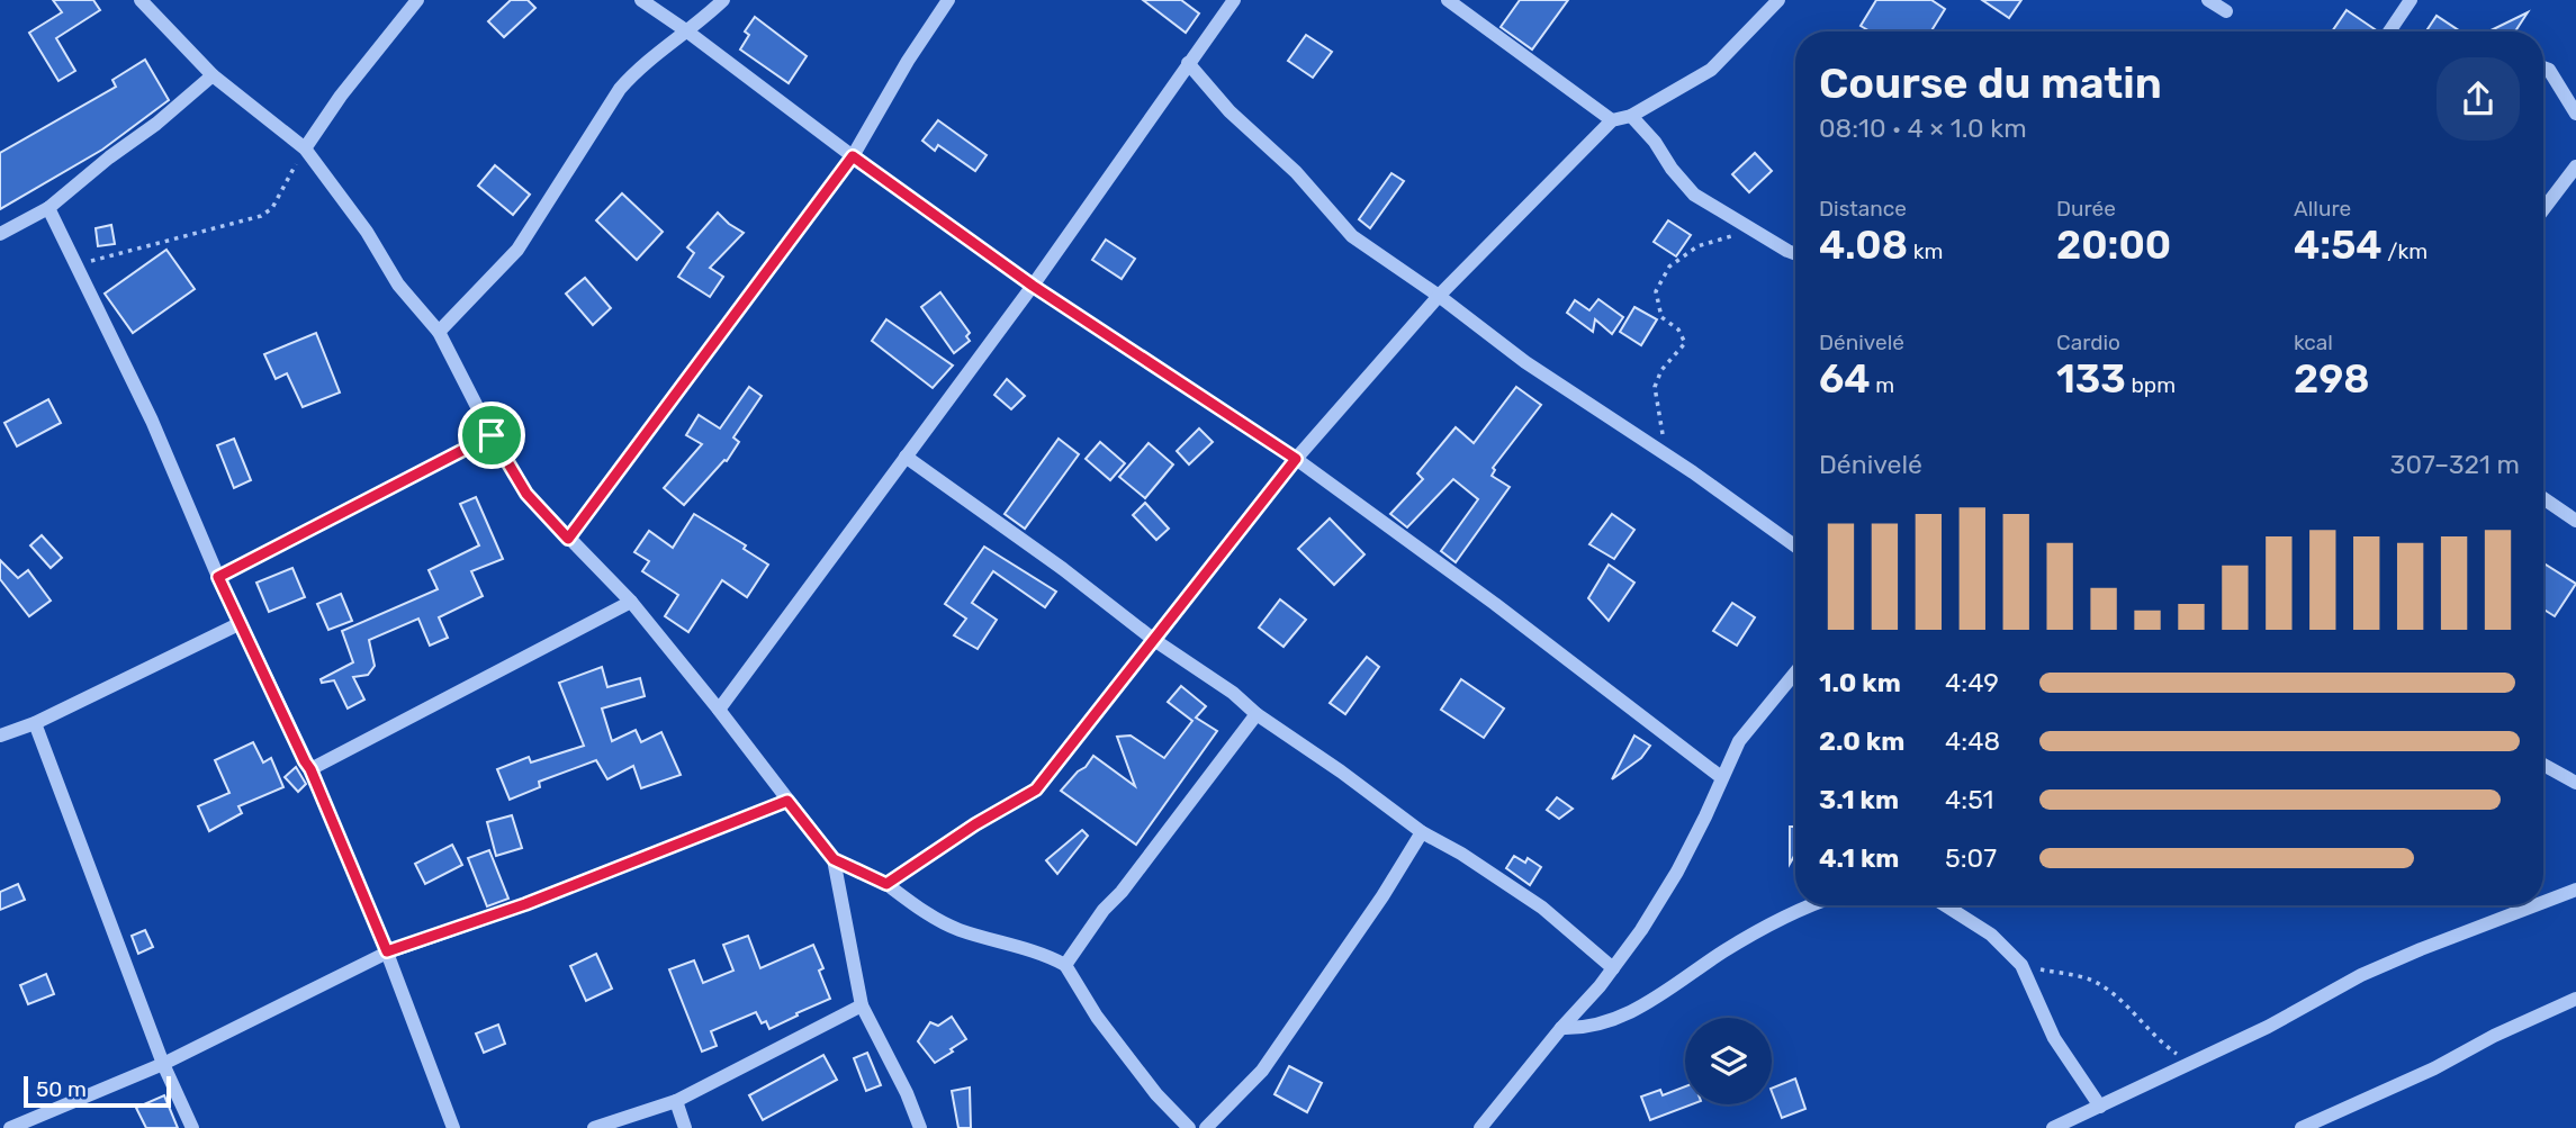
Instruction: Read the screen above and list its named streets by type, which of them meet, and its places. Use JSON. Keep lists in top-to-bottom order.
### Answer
{
  "scale_bar": "50 m",
  "page": {
    "heading": ["Course du matin", "08:10 · 4 × 1.0 km"],
    "stats": [
      ["Distance", "4.08 km"],
      ["Durée", "20:00"],
      ["Allure", "4:54 /km"],
      ["Dénivelé", "64 m"],
      ["Cardio", "133 bpm"],
      ["kcal", "298"]
    ],
    "chart": ["Dénivelé", "307–321 m"],
    "list": [
      {
        "name": "1.0 km",
        "note": "4:49"
      },
      {
        "name": "2.0 km",
        "note": "4:48"
      },
      {
        "name": "3.1 km",
        "note": "4:51"
      },
      {
        "name": "4.1 km",
        "note": "5:07"
      }
    ],
    "scale": "50 m"
  }
}
